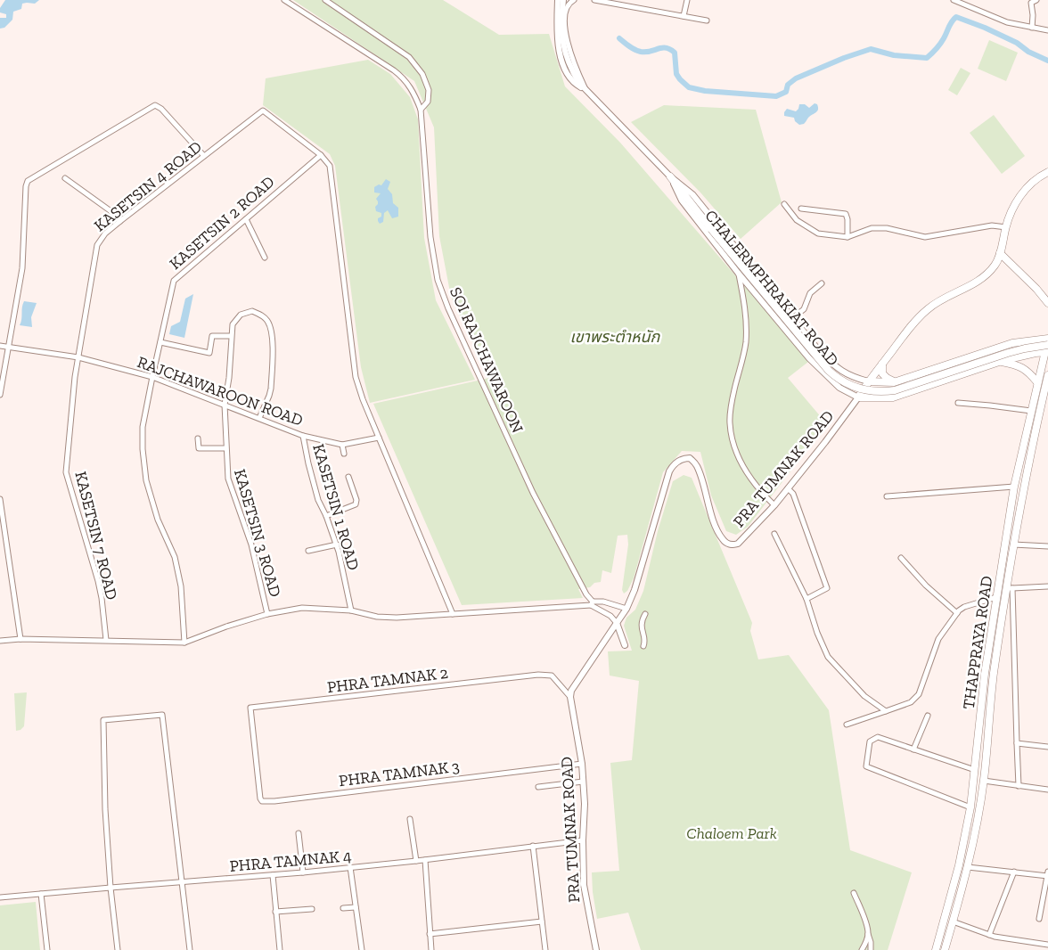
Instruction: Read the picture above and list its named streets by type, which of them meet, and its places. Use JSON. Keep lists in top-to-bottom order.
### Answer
{
  "streets": {
    "main road": ["CHALERMPHRAKIAT ROAD", "PRA TUMNAK ROAD", "THAPPRAYA ROAD"],
    "street": [
      "KASETSIN 4 ROAD",
      "KASETSIN 2 ROAD",
      "SOI RAJCHAWAROON",
      "RAJCHAWAROON ROAD",
      "KASETSIN 1 ROAD",
      "KASETSIN 3 ROAD",
      "KASETSIN 7 ROAD",
      "PHRA TAMNAK 2",
      "PHRA TAMNAK 3",
      "PHRA TAMNAK 4"
    ]
  },
  "crossings": [
    ["KASETSIN 4 ROAD", "KASETSIN 2 ROAD"],
    ["KASETSIN 4 ROAD", "RAJCHAWAROON ROAD"],
    ["KASETSIN 4 ROAD", "KASETSIN 7 ROAD"],
    ["KASETSIN 2 ROAD", "RAJCHAWAROON ROAD"],
    ["CHALERMPHRAKIAT ROAD", "PRA TUMNAK ROAD"],
    ["CHALERMPHRAKIAT ROAD", "THAPPRAYA ROAD"],
    ["RAJCHAWAROON ROAD", "KASETSIN 1 ROAD"],
    ["RAJCHAWAROON ROAD", "KASETSIN 3 ROAD"],
    ["RAJCHAWAROON ROAD", "KASETSIN 7 ROAD"],
    ["PRA TUMNAK ROAD", "PHRA TAMNAK 2"],
    ["PRA TUMNAK ROAD", "PHRA TAMNAK 3"],
    ["PRA TUMNAK ROAD", "PHRA TAMNAK 4"],
    ["PHRA TAMNAK 2", "PHRA TAMNAK 3"]
  ],
  "parks": ["เขาพระตำหนัก", "Chaloem Park"]
}
